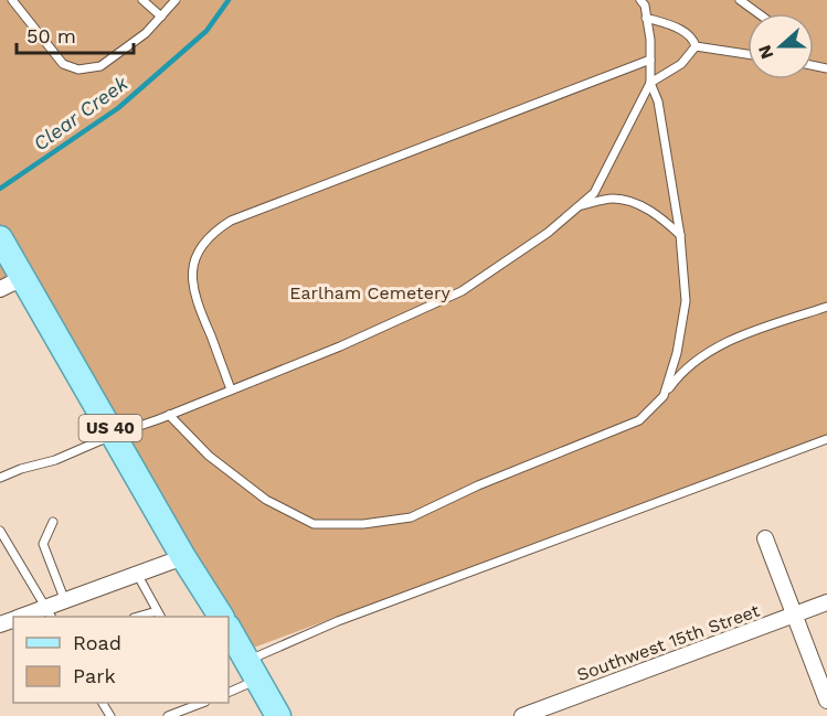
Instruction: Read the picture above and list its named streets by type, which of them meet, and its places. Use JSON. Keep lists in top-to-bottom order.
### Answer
{
  "streets": {
    "main road": ["US 40"],
    "street": ["Southwest 15th Street"]
  },
  "water": ["Clear Creek"],
  "parks": ["Earlham Cemetery"],
  "legend": ["Road", "Park"],
  "scale_bar": "50 m",
  "north": "left"
}
